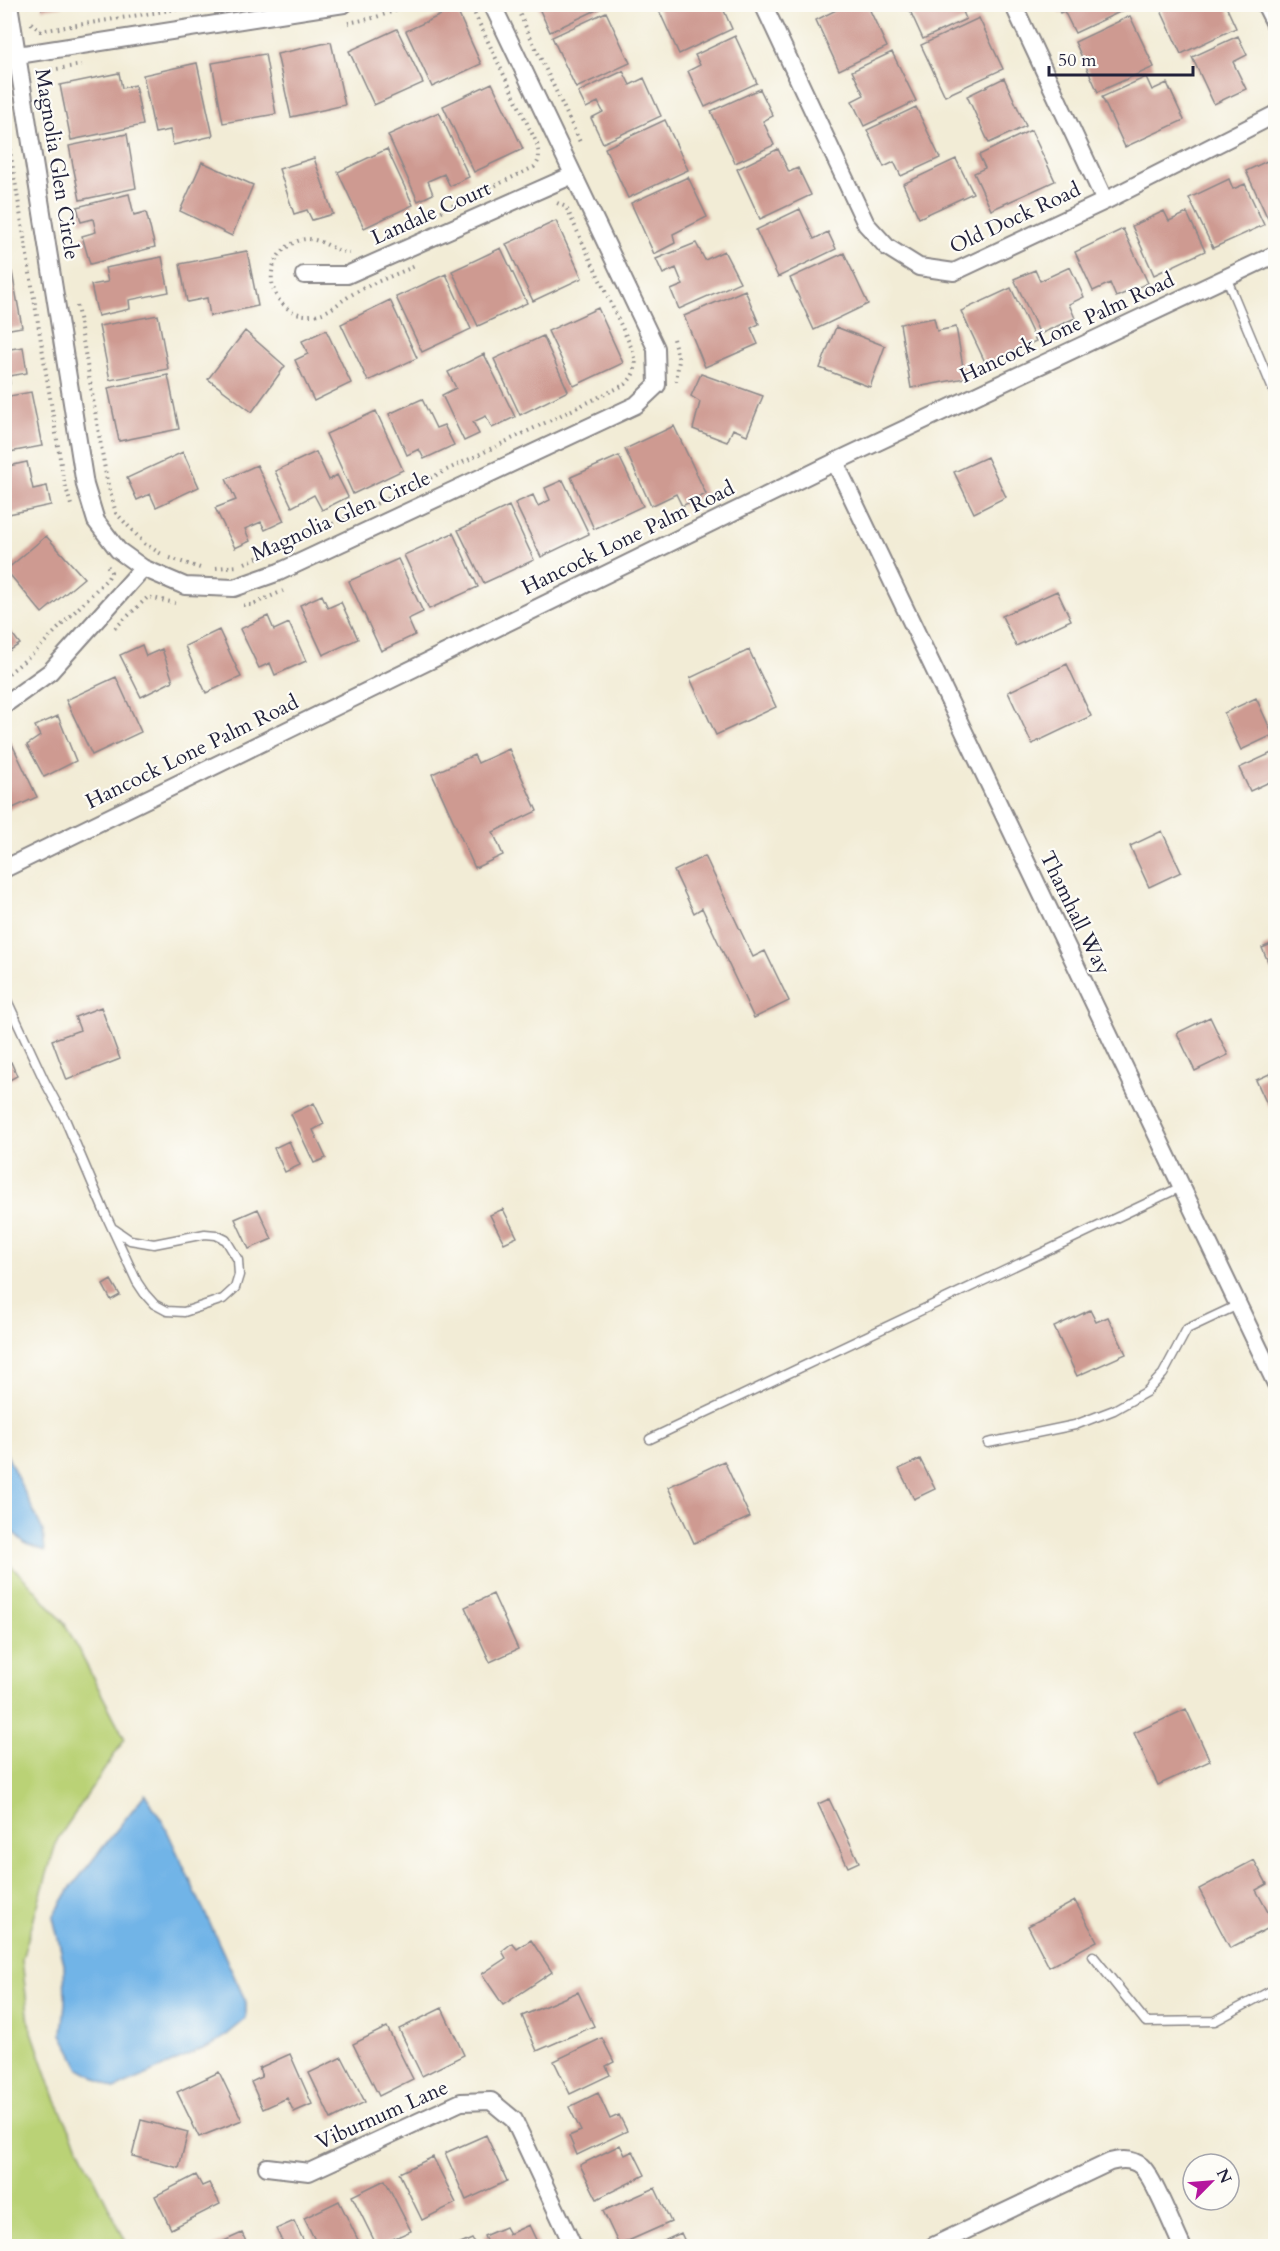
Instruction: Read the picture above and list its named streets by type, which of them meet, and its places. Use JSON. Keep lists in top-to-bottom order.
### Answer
{
  "streets": {
    "street": [
      "Magnolia Glen Circle",
      "Landale Court",
      "Old Dock Road",
      "Hancock Lone Palm Road",
      "Thamhall Way",
      "Viburnum Lane"
    ]
  },
  "crossings": [
    ["Magnolia Glen Circle", "Landale Court"],
    ["Hancock Lone Palm Road", "Thamhall Way"]
  ],
  "scale_bar": "50 m",
  "north": "top right"
}
